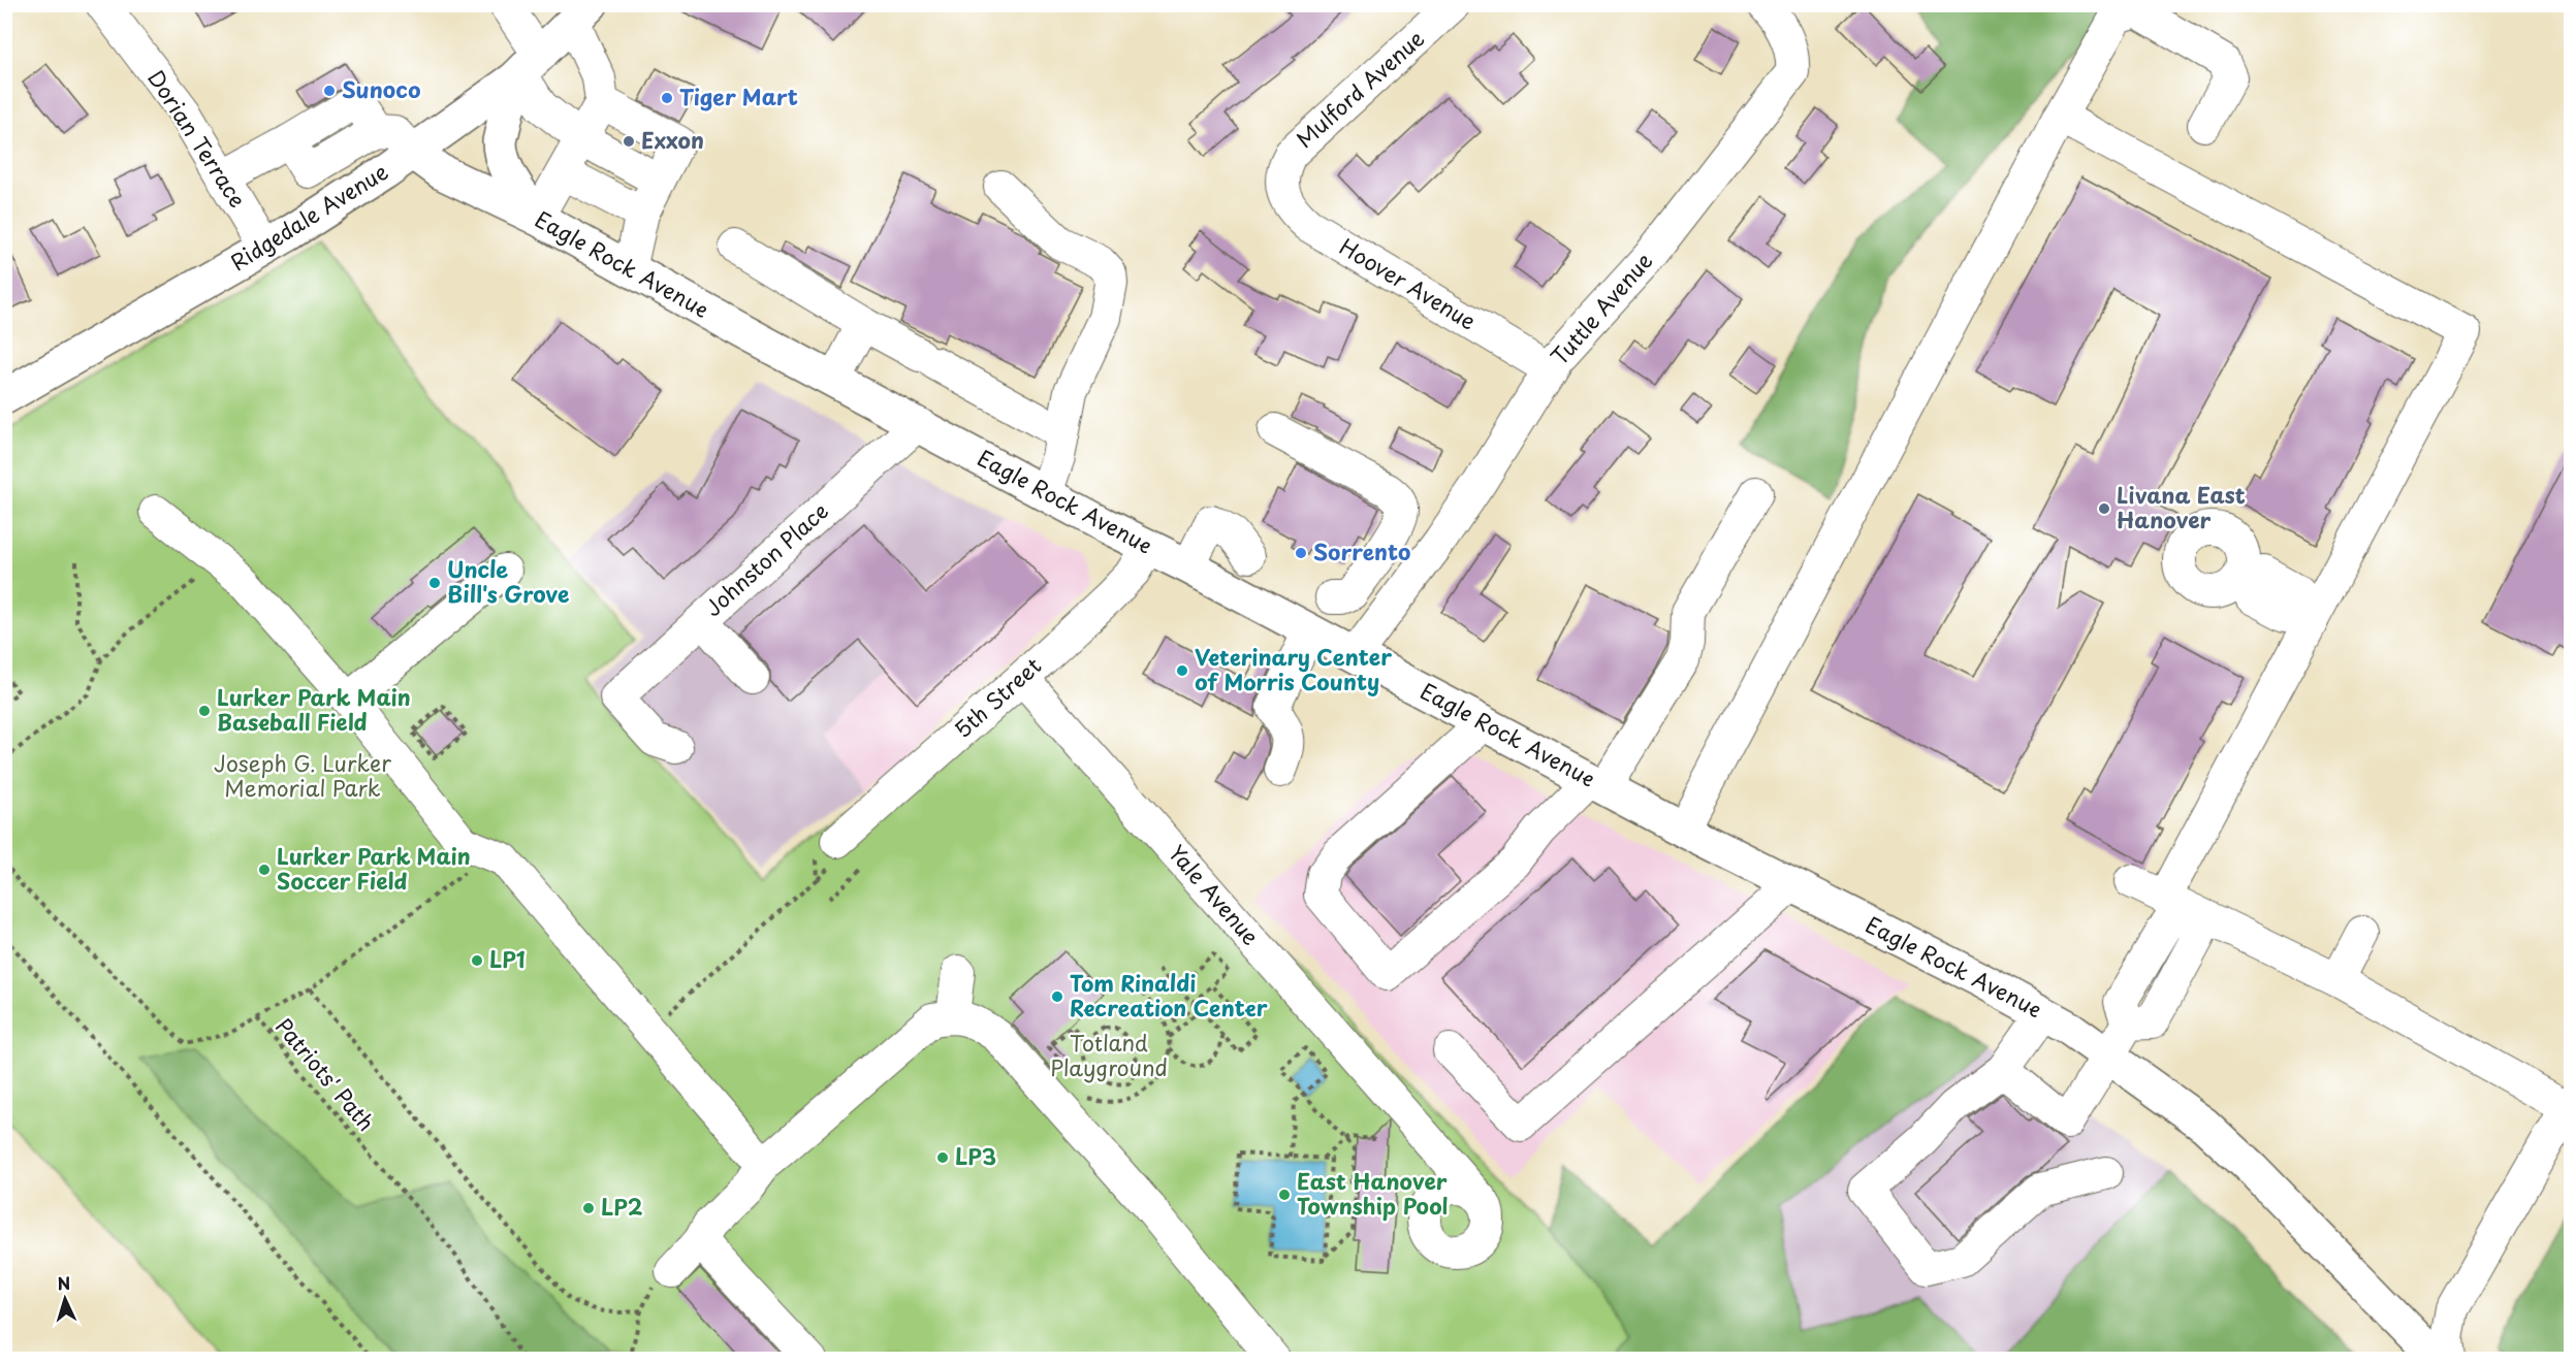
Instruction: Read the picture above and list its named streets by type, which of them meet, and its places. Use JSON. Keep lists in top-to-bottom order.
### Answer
{
  "streets": {
    "main road": ["Ridgedale Avenue", "Eagle Rock Avenue"],
    "street": [
      "Mulford Avenue",
      "Dorian Terrace",
      "Hoover Avenue",
      "Tuttle Avenue",
      "Johnston Place",
      "5th Street",
      "Yale Avenue"
    ],
    "path": ["Patriots' Path"]
  },
  "crossings": [
    ["Mulford Avenue", "Hoover Avenue"],
    ["Dorian Terrace", "Ridgedale Avenue"],
    ["Ridgedale Avenue", "Eagle Rock Avenue"],
    ["Eagle Rock Avenue", "Tuttle Avenue"],
    ["Eagle Rock Avenue", "Johnston Place"],
    ["Eagle Rock Avenue", "5th Street"],
    ["Hoover Avenue", "Tuttle Avenue"],
    ["5th Street", "Yale Avenue"]
  ],
  "parks": ["Joseph G. Lurker Memorial Park", "Totland Playground"],
  "places": [
    "Sunoco",
    "Tiger Mart",
    "Exxon",
    "Livana East Hanover",
    "Sorrento",
    "Uncle Bill's Grove",
    "Veterinary Center of Morris County",
    "Lurker Park Main Baseball Field",
    "Lurker Park Main Soccer Field",
    "LP1",
    "Tom Rinaldi Recreation Center",
    "LP3",
    "East Hanover Township Pool",
    "LP2"
  ],
  "north": "top"
}
